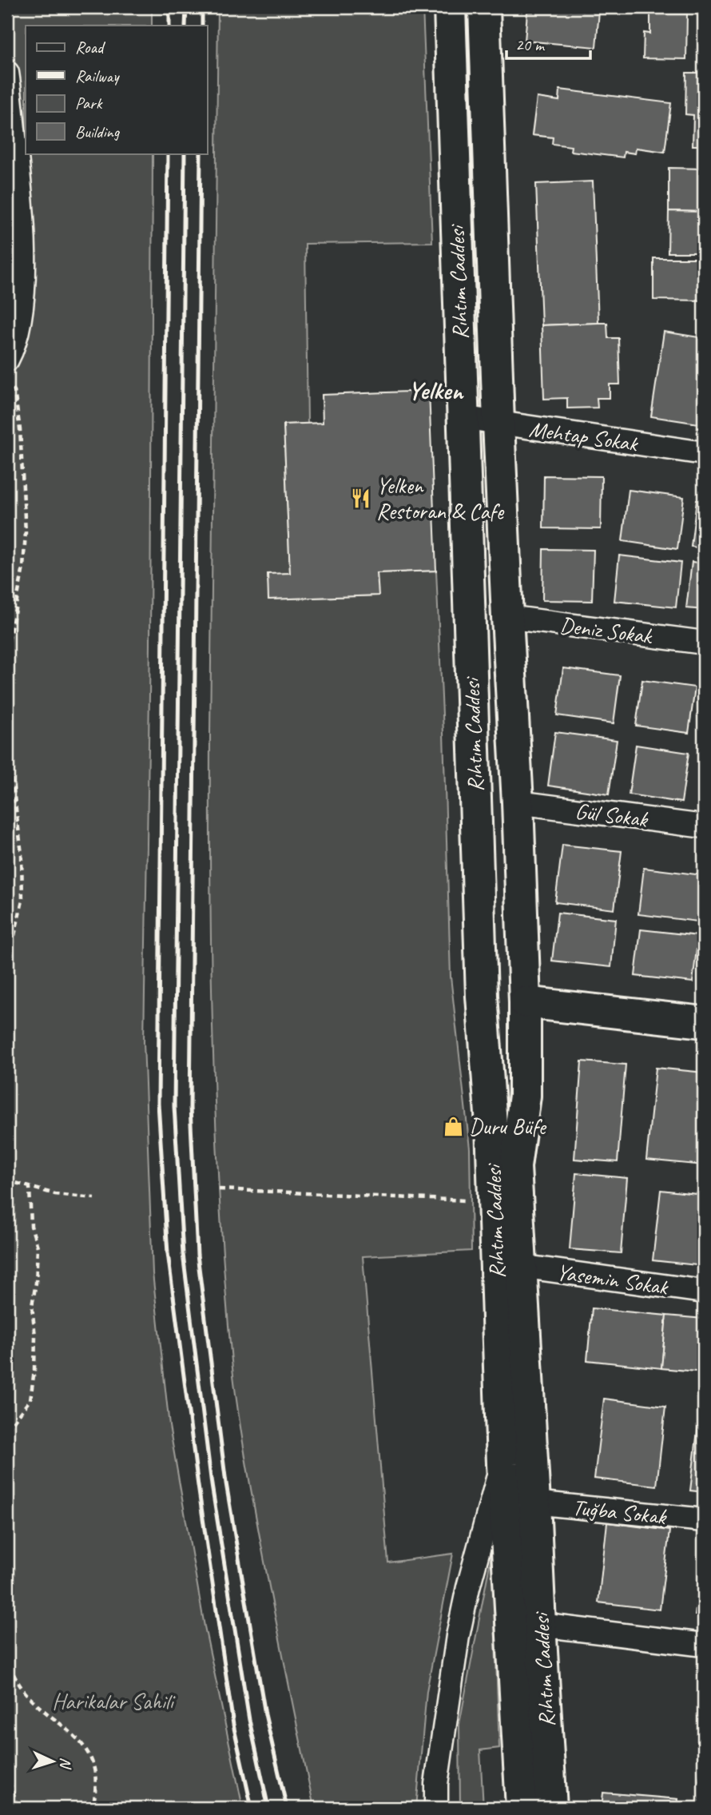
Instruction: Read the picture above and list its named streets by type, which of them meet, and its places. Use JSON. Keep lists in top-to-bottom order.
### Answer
{
  "streets": {
    "main road": ["Rıhtım Caddesi"],
    "street": [
      "Mehtap Sokak",
      "Deniz Sokak",
      "Gül Sokak",
      "Yasemin Sokak",
      "Tuğba Sokak"
    ]
  },
  "crossings": [
    ["Rıhtım Caddesi", "Mehtap Sokak"],
    ["Rıhtım Caddesi", "Deniz Sokak"],
    ["Rıhtım Caddesi", "Gül Sokak"],
    ["Rıhtım Caddesi", "Yasemin Sokak"],
    ["Rıhtım Caddesi", "Tuğba Sokak"]
  ],
  "districts": ["Yelken"],
  "parks": ["Harikalar Sahili"],
  "places": {
    "restaurant": ["Yelken Restoran & Cafe"],
    "shop": ["Duru Büfe"]
  },
  "legend": [
    "Road",
    "Railway",
    "Park",
    "Building"
  ],
  "scale_bar": "20 m",
  "north": "right"
}
